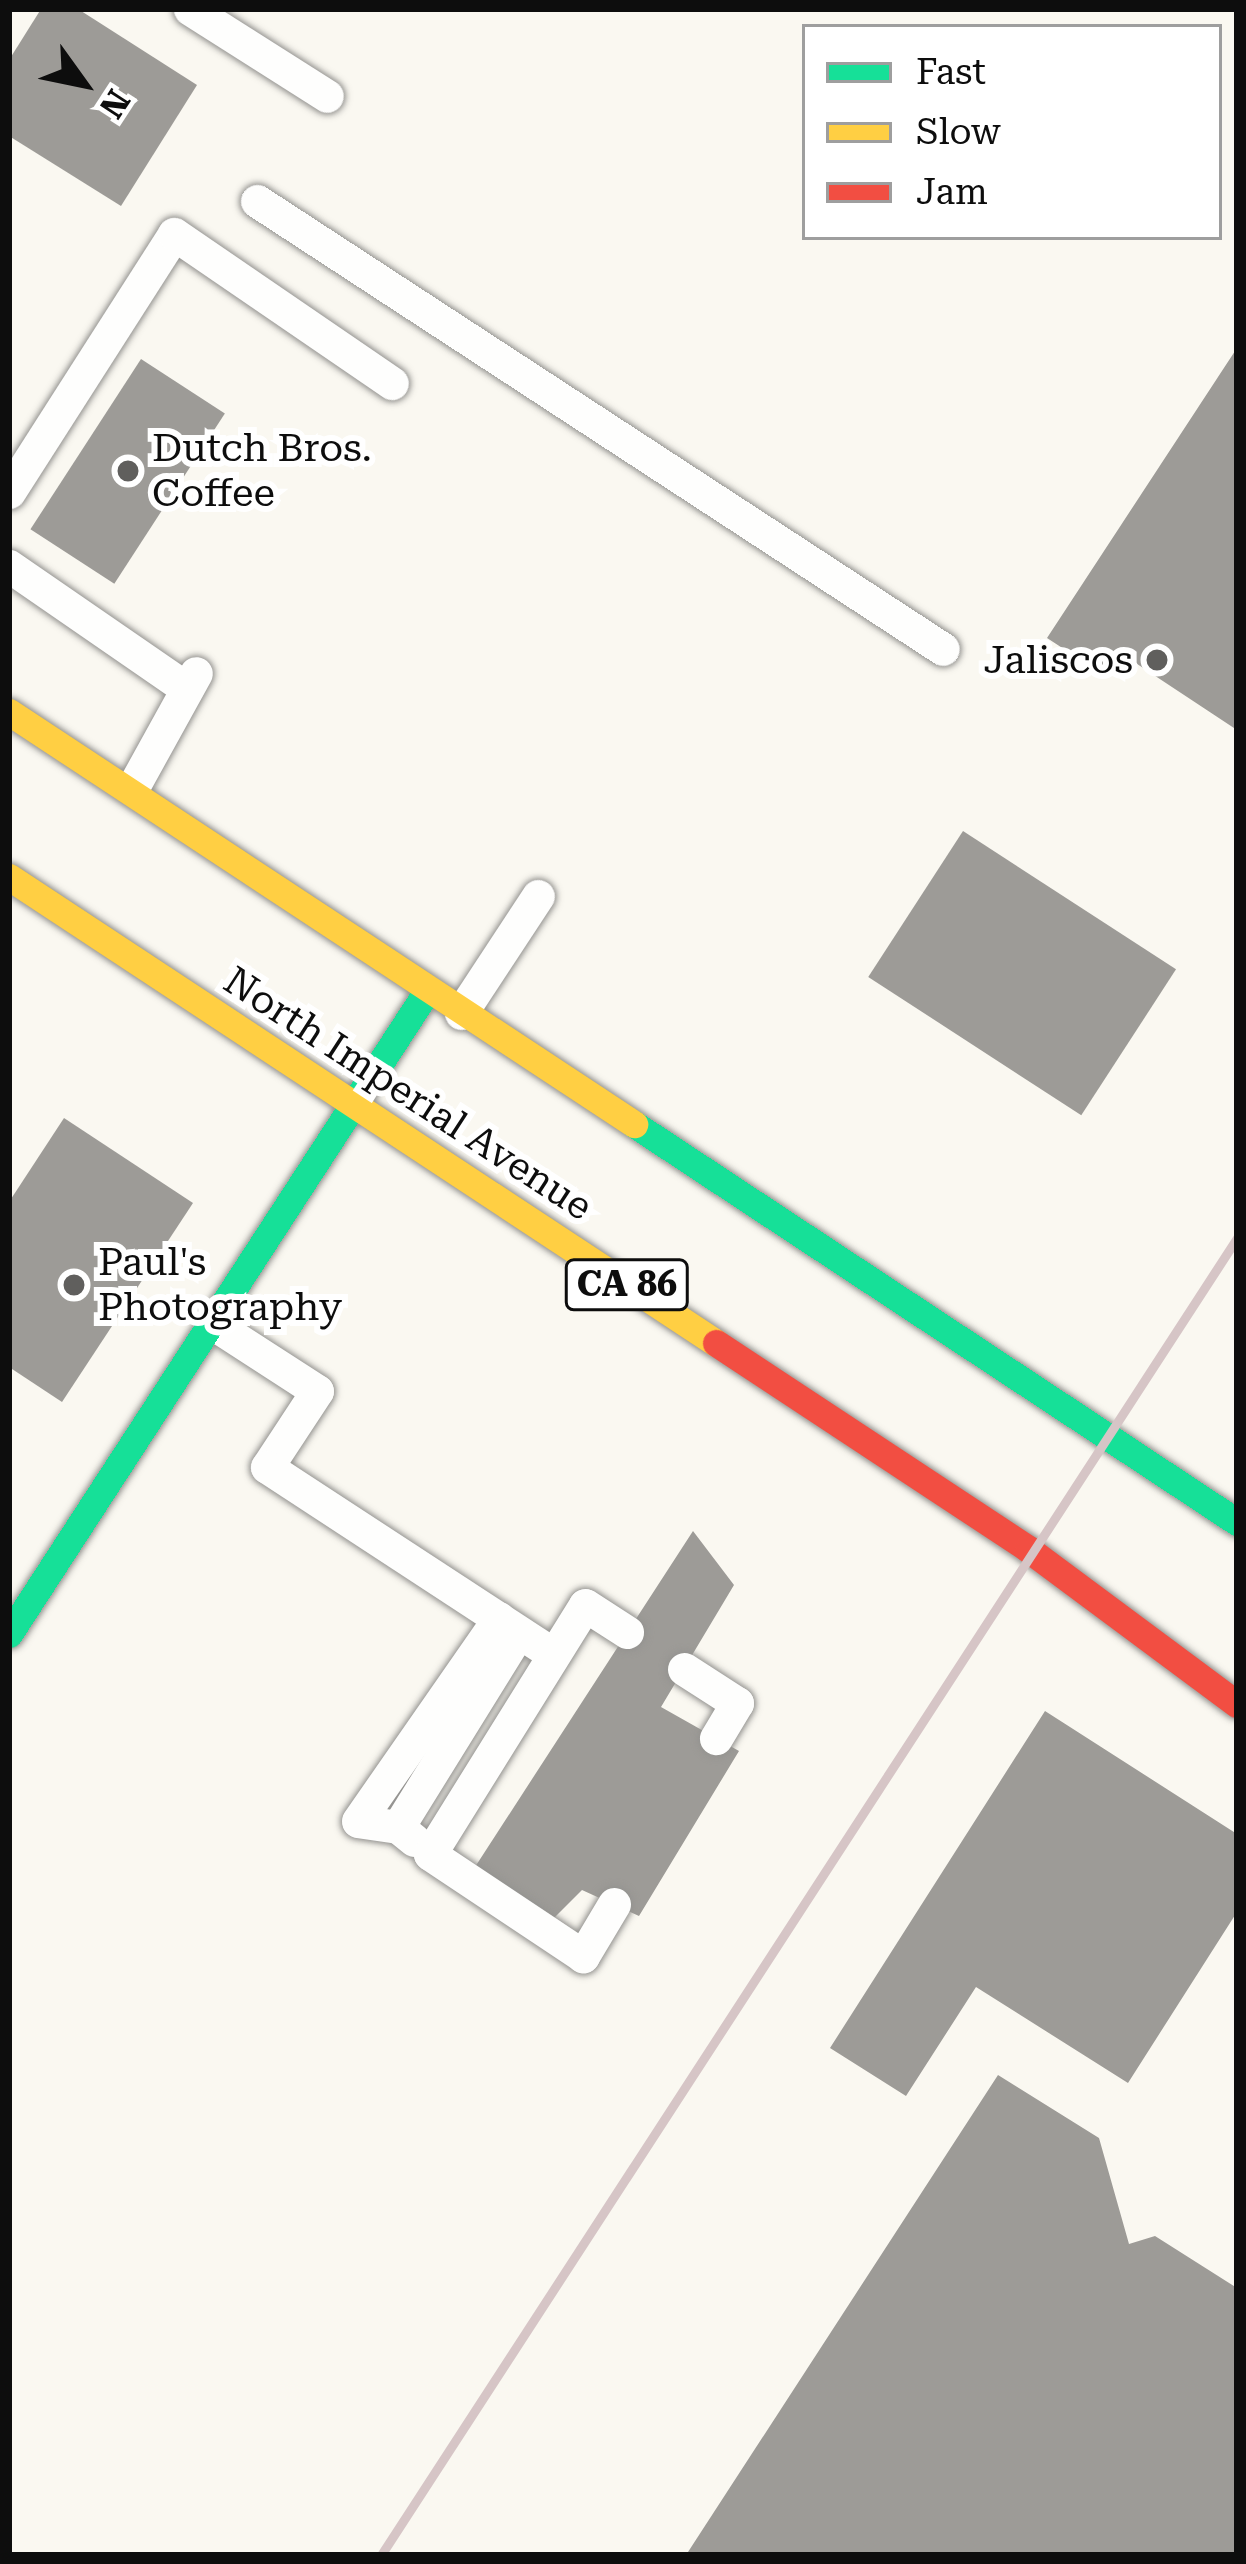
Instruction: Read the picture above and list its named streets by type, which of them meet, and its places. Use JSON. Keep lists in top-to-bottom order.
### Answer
{
  "streets": {
    "main road": ["North Imperial Avenue", "CA 86"]
  },
  "places": ["Dutch Bros. Coffee", "Jaliscos", "Paul's Photography"],
  "legend": ["Fast", "Slow", "Jam"],
  "north": "bottom right"
}
